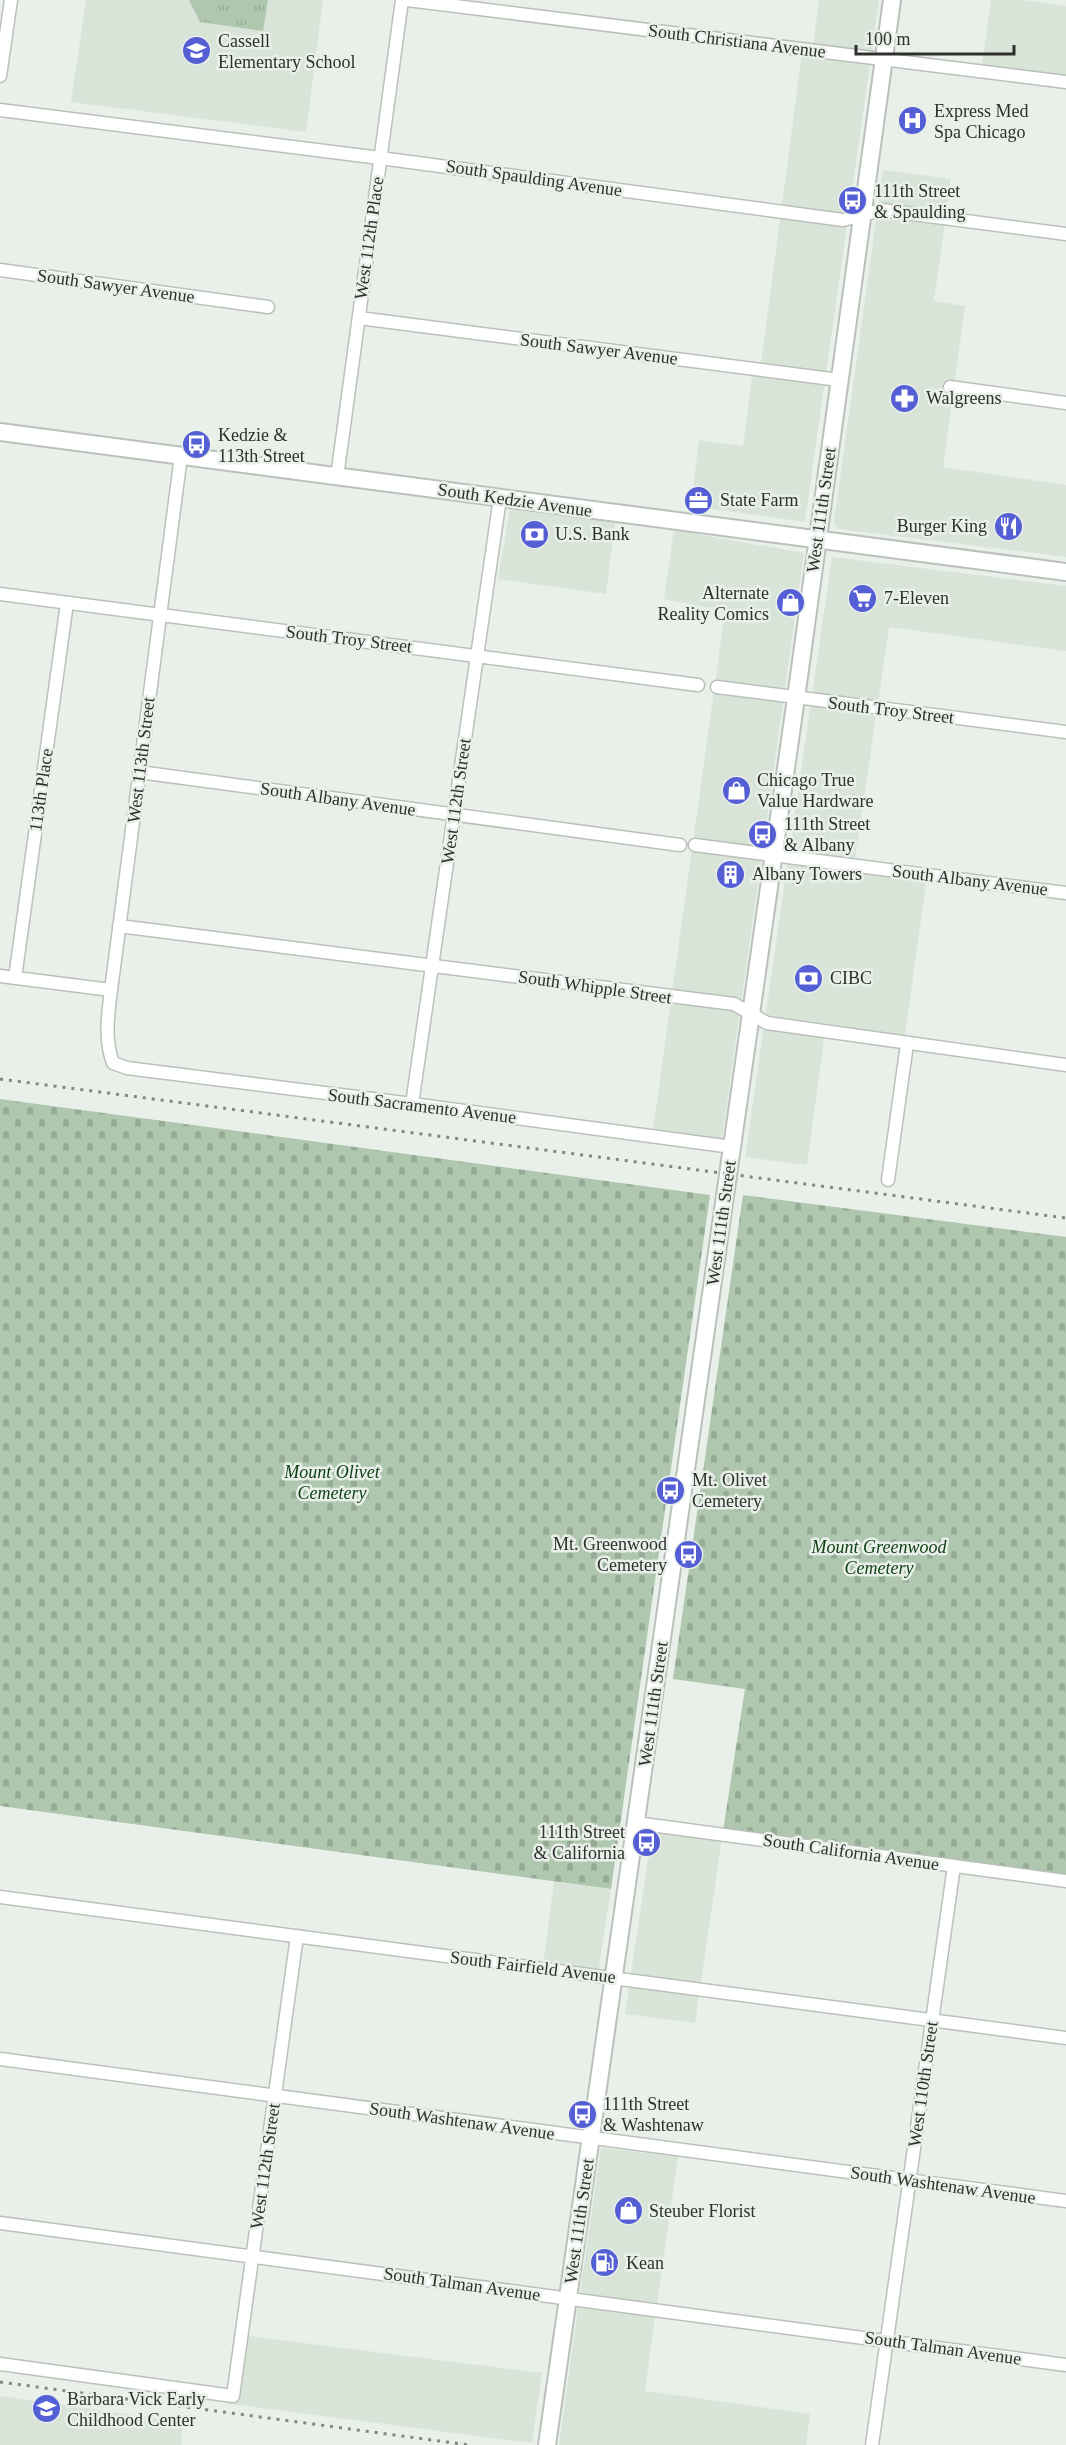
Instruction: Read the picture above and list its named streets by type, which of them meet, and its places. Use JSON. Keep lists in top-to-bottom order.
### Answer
{
  "streets": {
    "main road": ["South Kedzie Avenue", "West 111th Street"],
    "street": [
      "South Christiana Avenue",
      "South Spaulding Avenue",
      "West 112th Place",
      "South Sawyer Avenue",
      "South Troy Street",
      "West 113th Street",
      "113th Place",
      "South Albany Avenue",
      "West 112th Street",
      "South Whipple Street",
      "South Sacramento Avenue",
      "South California Avenue",
      "South Fairfield Avenue",
      "West 110th Street",
      "South Washtenaw Avenue",
      "South Talman Avenue"
    ]
  },
  "crossings": [
    ["South Christiana Avenue", "West 111th Street"],
    ["South Spaulding Avenue", "West 112th Place"],
    ["South Spaulding Avenue", "West 111th Street"],
    ["West 112th Place", "South Sawyer Avenue"],
    ["West 112th Place", "South Kedzie Avenue"],
    ["South Sawyer Avenue", "West 111th Street"],
    ["South Kedzie Avenue", "West 111th Street"],
    ["South Kedzie Avenue", "West 113th Street"],
    ["South Kedzie Avenue", "West 112th Street"],
    ["West 111th Street", "South Troy Street"],
    ["West 111th Street", "South Albany Avenue"],
    ["West 111th Street", "South Whipple Street"],
    ["West 111th Street", "South Sacramento Avenue"],
    ["West 111th Street", "South California Avenue"],
    ["West 111th Street", "South Fairfield Avenue"],
    ["West 111th Street", "South Washtenaw Avenue"],
    ["West 111th Street", "South Talman Avenue"],
    ["South Troy Street", "West 113th Street"],
    ["South Troy Street", "113th Place"],
    ["South Troy Street", "West 112th Street"],
    ["West 113th Street", "South Albany Avenue"],
    ["West 113th Street", "South Whipple Street"],
    ["West 113th Street", "South Sacramento Avenue"],
    ["South Albany Avenue", "West 112th Street"],
    ["West 112th Street", "South Whipple Street"],
    ["West 112th Street", "South Sacramento Avenue"],
    ["West 112th Street", "South Fairfield Avenue"],
    ["West 112th Street", "South Washtenaw Avenue"],
    ["West 112th Street", "South Talman Avenue"],
    ["South California Avenue", "West 110th Street"],
    ["South Fairfield Avenue", "West 110th Street"],
    ["West 110th Street", "South Washtenaw Avenue"],
    ["West 110th Street", "South Talman Avenue"]
  ],
  "parks": ["Mount Olivet Cemetery", "Mount Greenwood Cemetery"],
  "places": {
    "school or university": ["Cassell Elementary School", "Barbara Vick Early Childhood Center"],
    "hospital": ["Express Med Spa Chicago"],
    "bus stop": [
      "111th Street & Spaulding",
      "Kedzie & 113th Street",
      "111th Street & Albany",
      "Mt. Olivet Cemetery",
      "Mt. Greenwood Cemetery",
      "111th Street & California",
      "111th Street & Washtenaw"
    ],
    "pharmacy": ["Walgreens"],
    "office": ["State Farm"],
    "restaurant": ["Burger King"],
    "bank": ["U.S. Bank", "CIBC"],
    "supermarket": ["7-Eleven"],
    "shop": ["Alternate Reality Comics", "Chicago True Value Hardware", "Steuber Florist"],
    "building": ["Albany Towers"],
    "fuel station": ["Kean"]
  },
  "scale_bar": "100 m"
}
